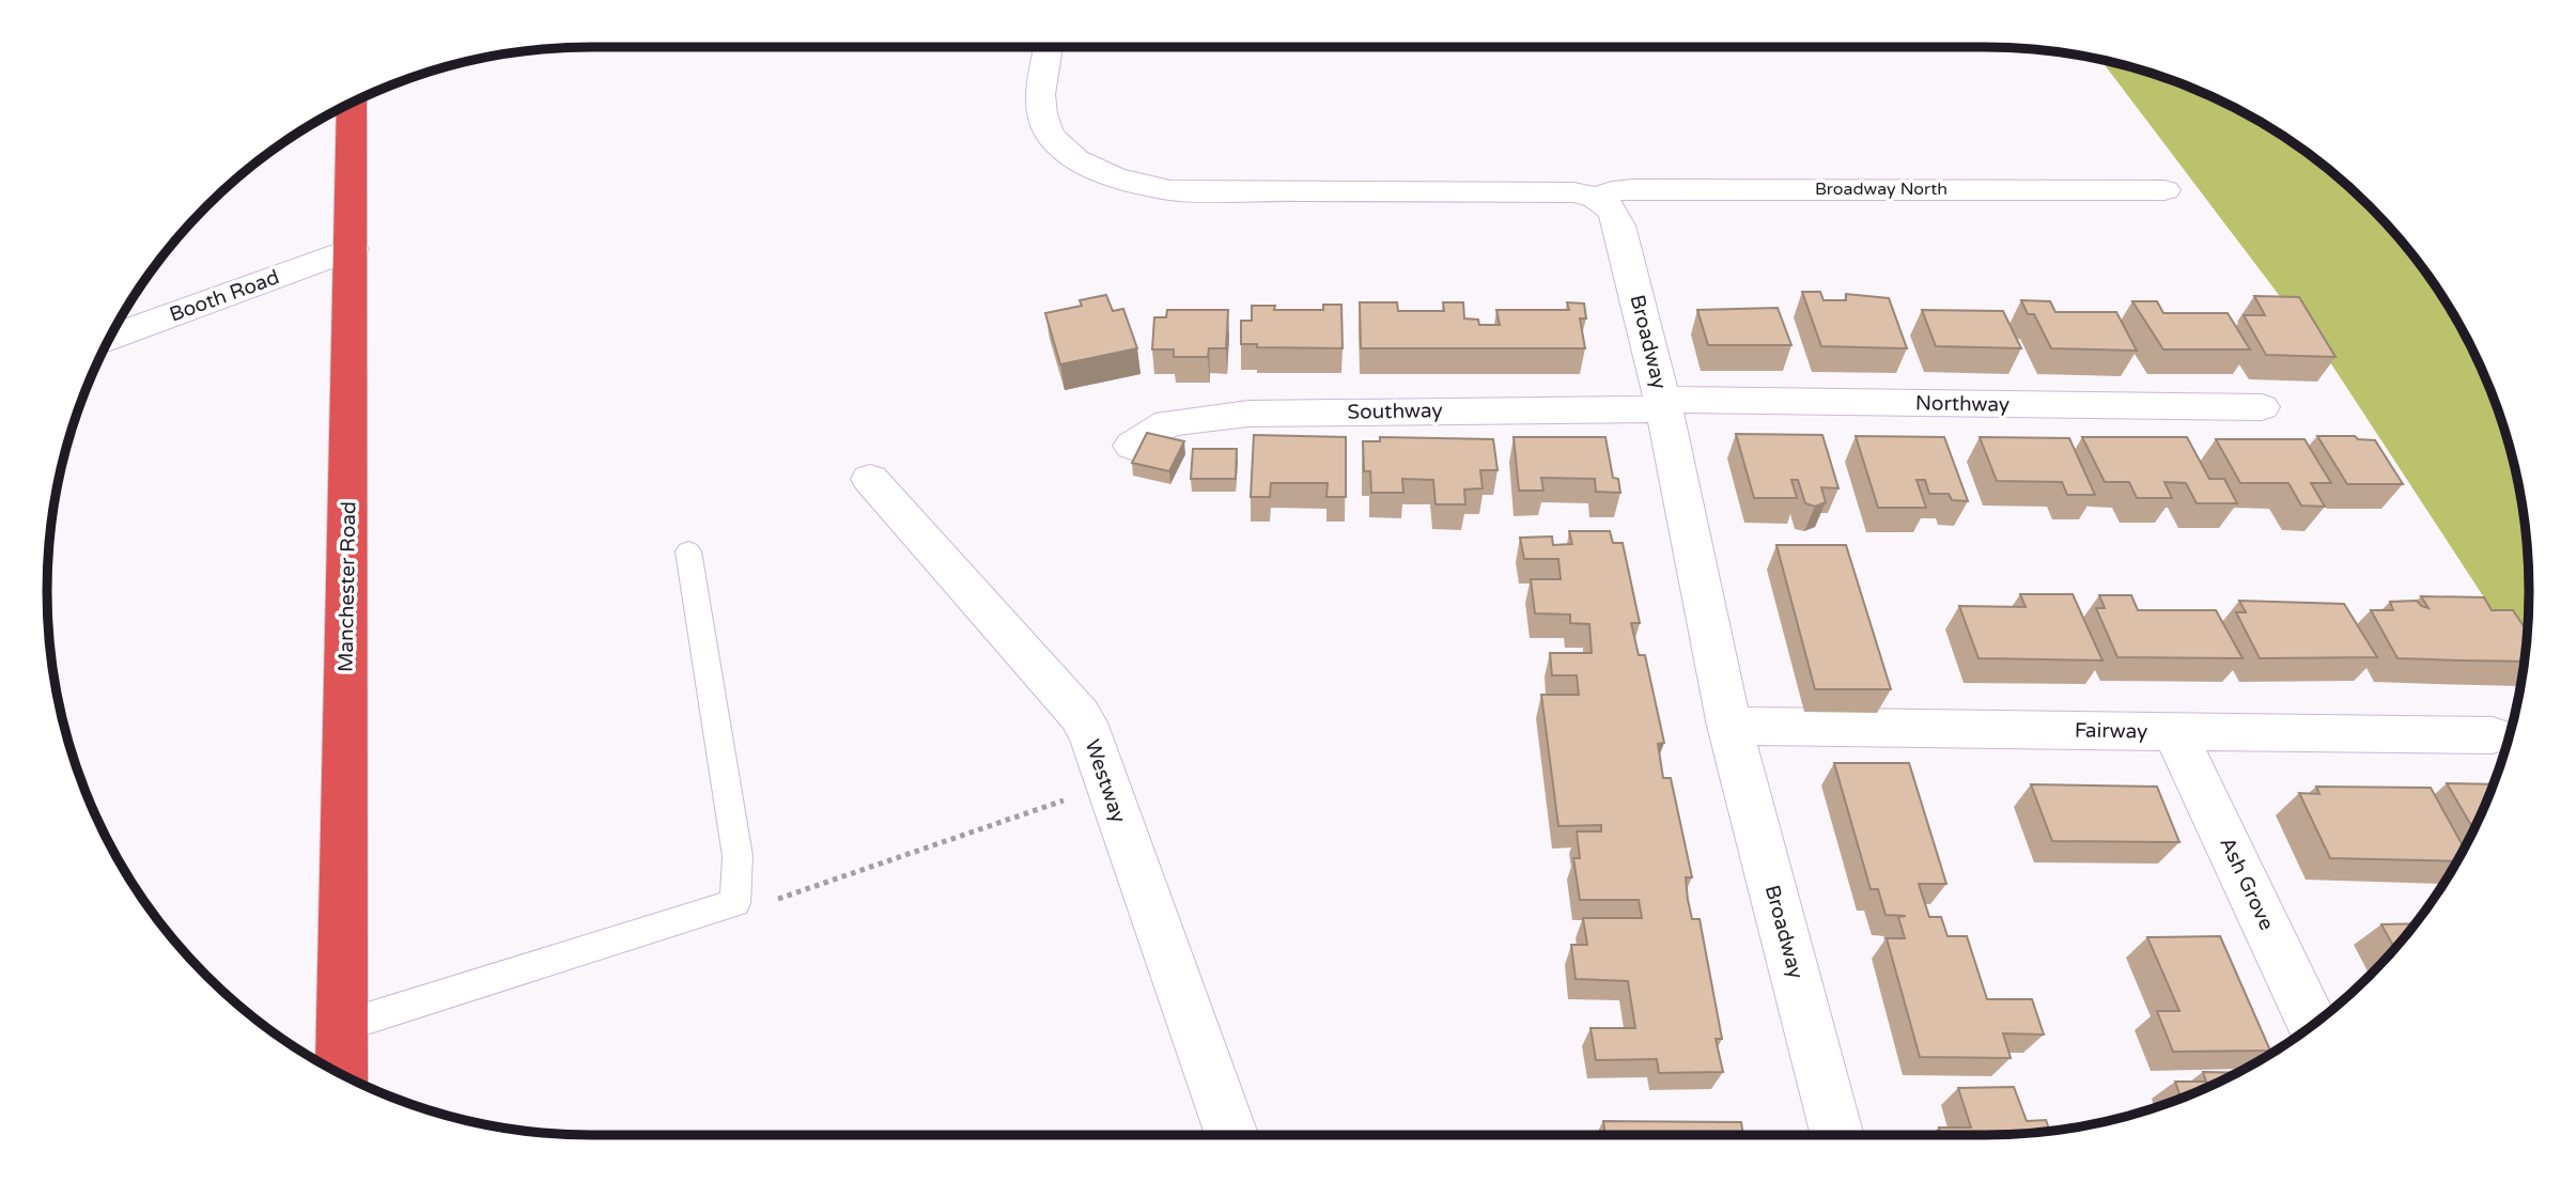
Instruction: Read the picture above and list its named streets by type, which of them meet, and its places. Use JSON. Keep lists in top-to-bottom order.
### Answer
{
  "streets": {
    "highway": ["Manchester Road"],
    "street": [
      "Broadway North",
      "Booth Road",
      "Broadway",
      "Northway",
      "Southway",
      "Fairway",
      "Westway",
      "Ash Grove"
    ]
  },
  "crossings": [
    ["Broadway North", "Broadway"],
    ["Booth Road", "Manchester Road"],
    ["Broadway", "Northway"],
    ["Broadway", "Southway"],
    ["Broadway", "Fairway"],
    ["Northway", "Southway"],
    ["Fairway", "Ash Grove"]
  ]
}
